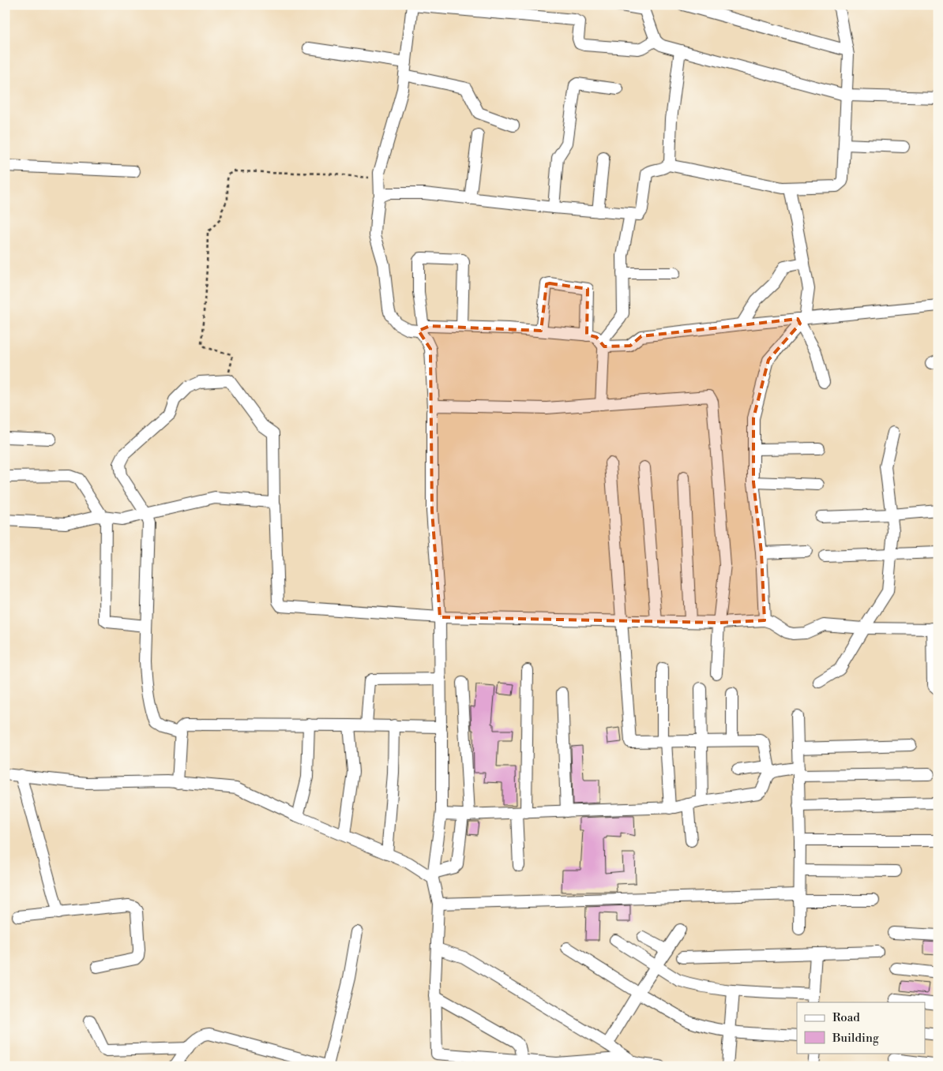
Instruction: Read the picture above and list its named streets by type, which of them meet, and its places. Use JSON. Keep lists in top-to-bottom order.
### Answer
{
  "legend": ["Road", "Building"]
}
